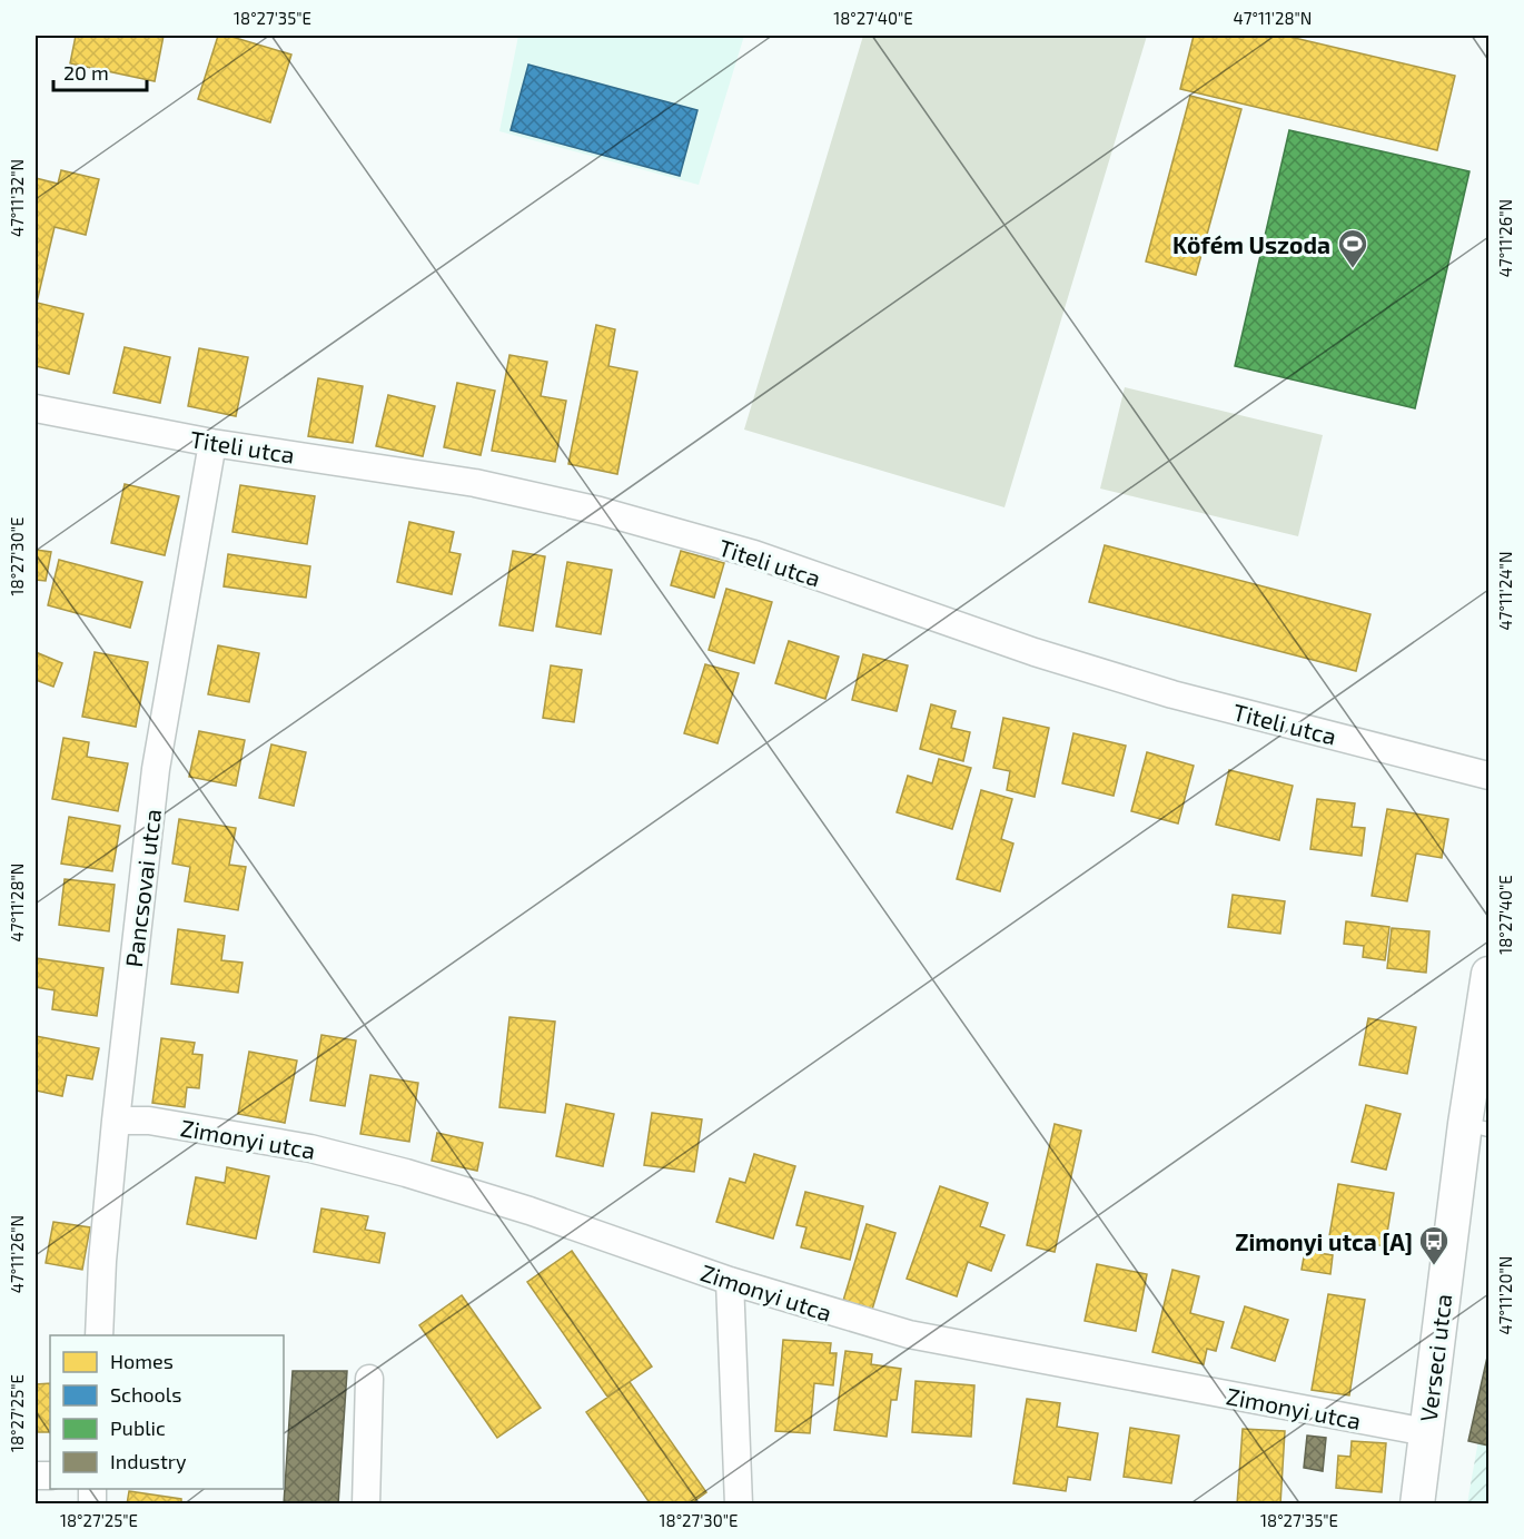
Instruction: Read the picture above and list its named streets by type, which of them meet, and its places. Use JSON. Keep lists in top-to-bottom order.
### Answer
{
  "streets": {
    "street": [
      "Titeli utca",
      "Pancsovai utca",
      "Zimonyi utca",
      "Verseci utca"
    ]
  },
  "crossings": [
    ["Titeli utca", "Pancsovai utca"],
    ["Pancsovai utca", "Zimonyi utca"],
    ["Zimonyi utca", "Verseci utca"]
  ],
  "places": {
    "sports": ["Köfém Uszoda"],
    "bus stop": ["Zimonyi utca [A]"]
  },
  "legend": [
    "Homes",
    "Schools",
    "Public",
    "Industry"
  ],
  "scale_bar": "20 m",
  "coordinates": [
    "18°27'35\"E",
    "18°27'40\"E",
    "47°11'28\"N",
    "47°11'32\"N",
    "47°11'26\"N",
    "18°27'30\"E",
    "47°11'24\"N",
    "47°11'20\"N",
    "18°27'25\"E"
  ]
}
